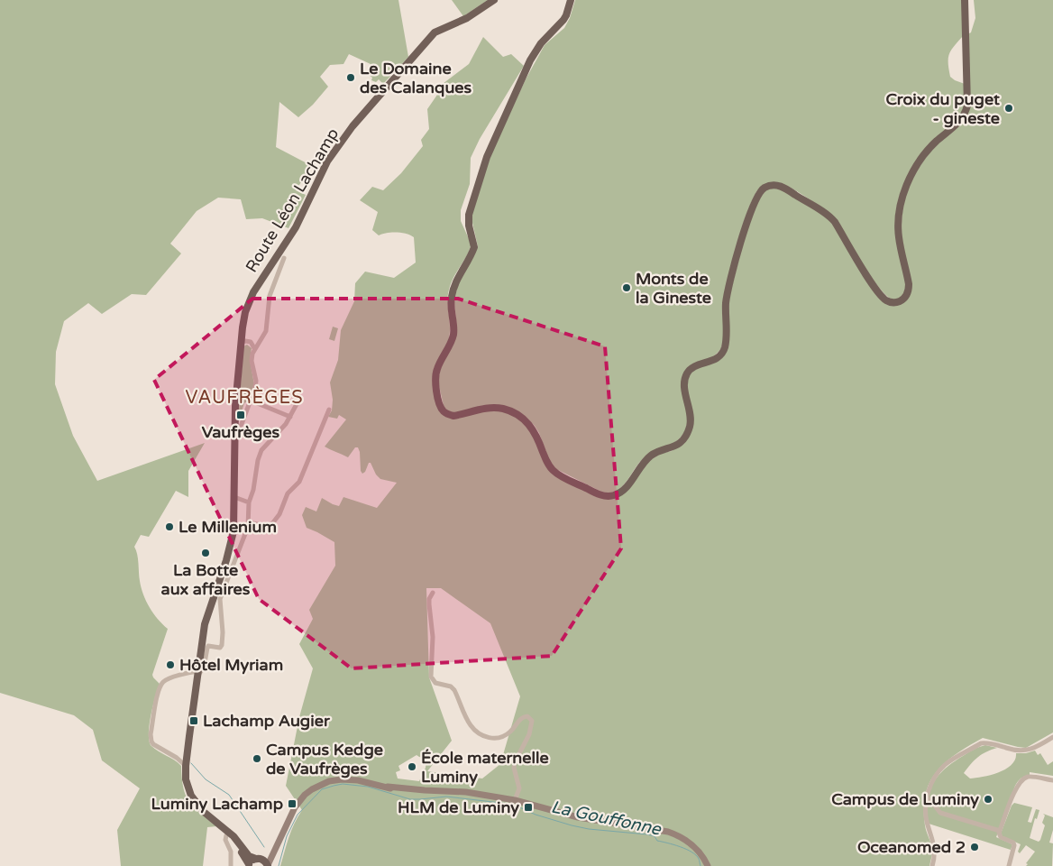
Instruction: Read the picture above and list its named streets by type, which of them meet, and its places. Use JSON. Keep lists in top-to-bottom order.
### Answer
{
  "streets": {
    "main road": ["Route Léon Lachamp"]
  },
  "districts": ["VAUFRÈGES"],
  "water": ["La Gouffonne"],
  "places": {
    "other": [
      "Le Domaine des Calanques",
      "Croix du puget - gineste",
      "Monts de la Gineste",
      "Le Millenium",
      "La Botte aux affaires",
      "Hôtel Myriam",
      "Campus Kedge de Vaufrèges",
      "École maternelle Luminy",
      "Campus de Luminy",
      "Oceanomed 2"
    ],
    "transit": [
      "Vaufrèges",
      "Lachamp Augier",
      "Luminy Lachamp",
      "HLM de Luminy"
    ]
  }
}
